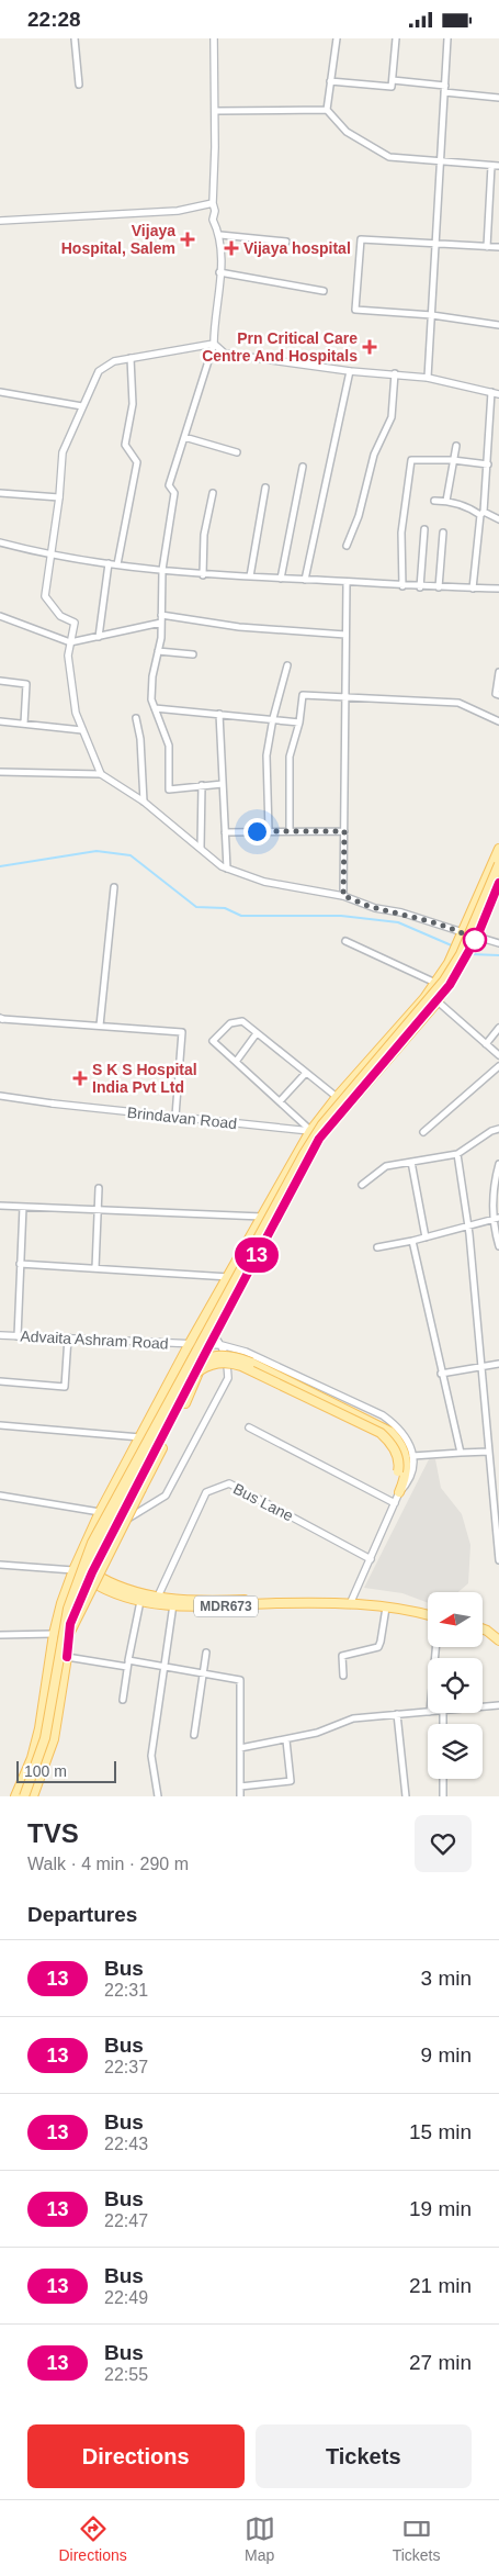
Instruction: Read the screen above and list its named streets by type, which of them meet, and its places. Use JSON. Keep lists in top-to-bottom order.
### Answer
{
  "streets": {
    "main road": ["MDR673"],
    "street": ["Brindavan Road", "Advaita Ashram Road", "Bus Lane"]
  },
  "crossings": [
    ["Bus Lane", "MDR673"]
  ],
  "places": {
    "health": [
      "Vijaya Hospital, Salem",
      "Vijaya hospital",
      "Prn Critical Care Centre And Hospitals",
      "S K S Hospital India Pvt Ltd"
    ]
  },
  "lines": ["bus line 13"],
  "scale_bar": "100 m",
  "north": "left",
  "page": {
    "status": "22:28",
    "on_map": "13",
    "scale": "100 m",
    "heading": [
      ["TVS", "Walk · 4 min · 290 m"],
      "Departures"
    ],
    "list": [
      {
        "mark": "13",
        "name": "Bus",
        "note": "22:31",
        "value": "3 min"
      },
      {
        "mark": "13",
        "name": "Bus",
        "note": "22:37",
        "value": "9 min"
      },
      {
        "mark": "13",
        "name": "Bus",
        "note": "22:43",
        "value": "15 min"
      },
      {
        "mark": "13",
        "name": "Bus",
        "note": "22:47",
        "value": "19 min"
      },
      {
        "mark": "13",
        "name": "Bus",
        "note": "22:49",
        "value": "21 min"
      },
      {
        "mark": "13",
        "name": "Bus",
        "note": "22:55",
        "value": "27 min"
      }
    ],
    "buttons": ["Directions", "Tickets"],
    "tabs": ["Directions", "Map", "Tickets"]
  }
}
